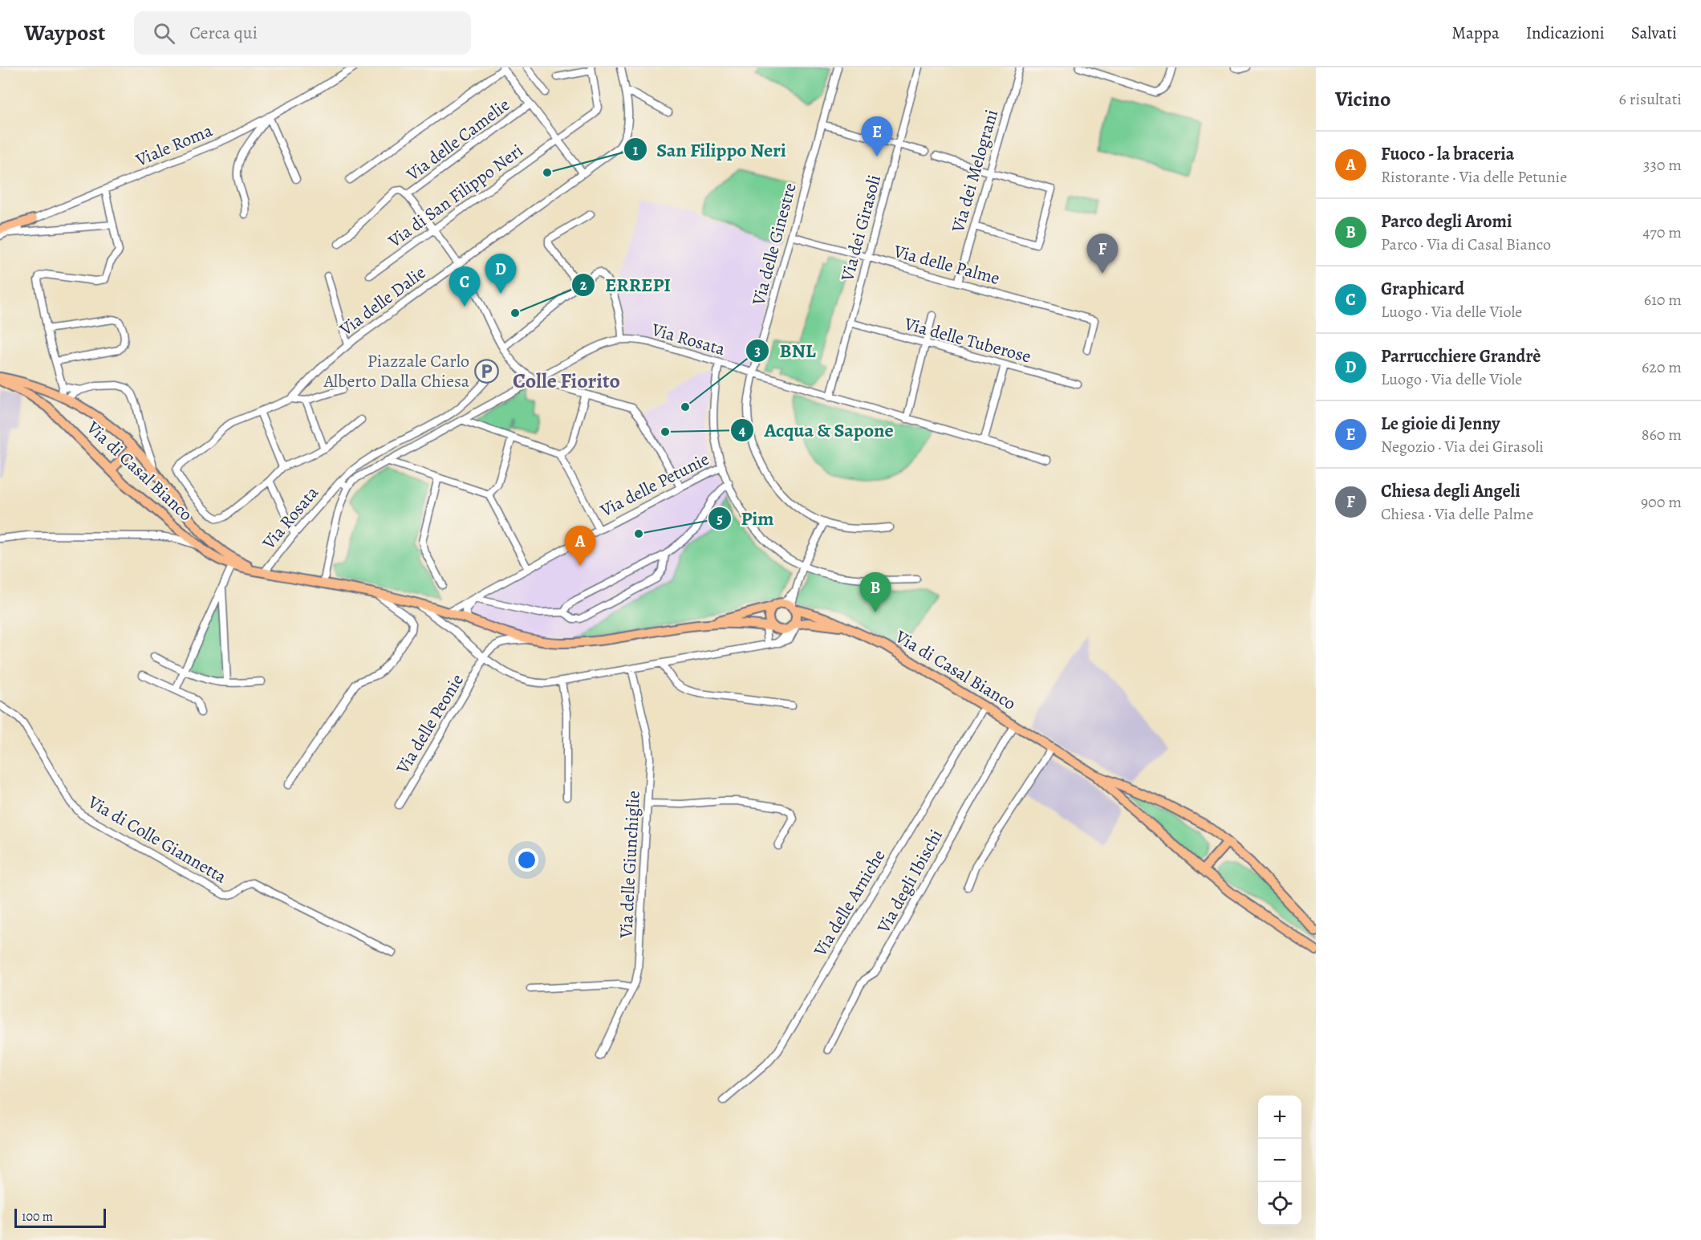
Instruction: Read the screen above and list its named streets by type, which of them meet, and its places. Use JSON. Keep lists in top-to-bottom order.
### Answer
{
  "streets": {
    "main road": ["Via di Casal Bianco"],
    "street": [
      "Via delle Camelie",
      "Viale Roma",
      "Via dei Melograni",
      "Via di San Filippo Neri",
      "Via dei Girasoli",
      "Via delle Ginestre",
      "Via delle Palme",
      "Via delle Dalie",
      "Via Rosata",
      "Via delle Tuberose",
      "Via delle Petunie",
      "Via delle Peonie",
      "Via di Colle Giannetta",
      "Via delle Giunchiglie",
      "Via degli Ibischi",
      "Via delle Arniche"
    ]
  },
  "crossings": [
    ["Via dei Melograni", "Via delle Palme"],
    ["Via dei Girasoli", "Via delle Palme"],
    ["Via dei Girasoli", "Via Rosata"],
    ["Via dei Girasoli", "Via delle Tuberose"],
    ["Via delle Ginestre", "Via delle Palme"],
    ["Via delle Ginestre", "Via Rosata"],
    ["Via Rosata", "Via di Casal Bianco"],
    ["Via di Casal Bianco", "Via delle Petunie"],
    ["Via di Casal Bianco", "Via delle Peonie"],
    ["Via di Casal Bianco", "Via delle Giunchiglie"],
    ["Via di Casal Bianco", "Via degli Ibischi"],
    ["Via di Casal Bianco", "Via delle Arniche"]
  ],
  "districts": ["Colle Fiorito"],
  "places": {
    "other": [
      "San Filippo Neri",
      "ERREPI",
      "BNL",
      "Acqua & Sapone",
      "Pim"
    ],
    "parking": ["Piazzale Carlo Alberto Dalla Chiesa"]
  },
  "scale_bar": "100 m",
  "page": {
    "header": "Waypost",
    "search": "Cerca qui",
    "nav": ["Mappa", "Indicazioni", "Salvati"],
    "heading": ["Vicino", "6 risultati"],
    "pins": [
      "E",
      "F",
      "D",
      "C",
      "A",
      "B"
    ],
    "list": [
      {
        "mark": "A",
        "name": "Fuoco - la braceria",
        "note": "Ristorante · Via delle Petunie",
        "value": "330 m"
      },
      {
        "mark": "B",
        "name": "Parco degli Aromi",
        "note": "Parco · Via di Casal Bianco",
        "value": "470 m"
      },
      {
        "mark": "C",
        "name": "Graphicard",
        "note": "Luogo · Via delle Viole",
        "value": "610 m"
      },
      {
        "mark": "D",
        "name": "Parrucchiere Grandrè",
        "note": "Luogo · Via delle Viole",
        "value": "620 m"
      },
      {
        "mark": "E",
        "name": "Le gioie di Jenny",
        "note": "Negozio · Via dei Girasoli",
        "value": "860 m"
      },
      {
        "mark": "F",
        "name": "Chiesa degli Angeli",
        "note": "Chiesa · Via delle Palme",
        "value": "900 m"
      }
    ],
    "map_buttons": ["+", "−"],
    "scale": "100 m"
  }
}
